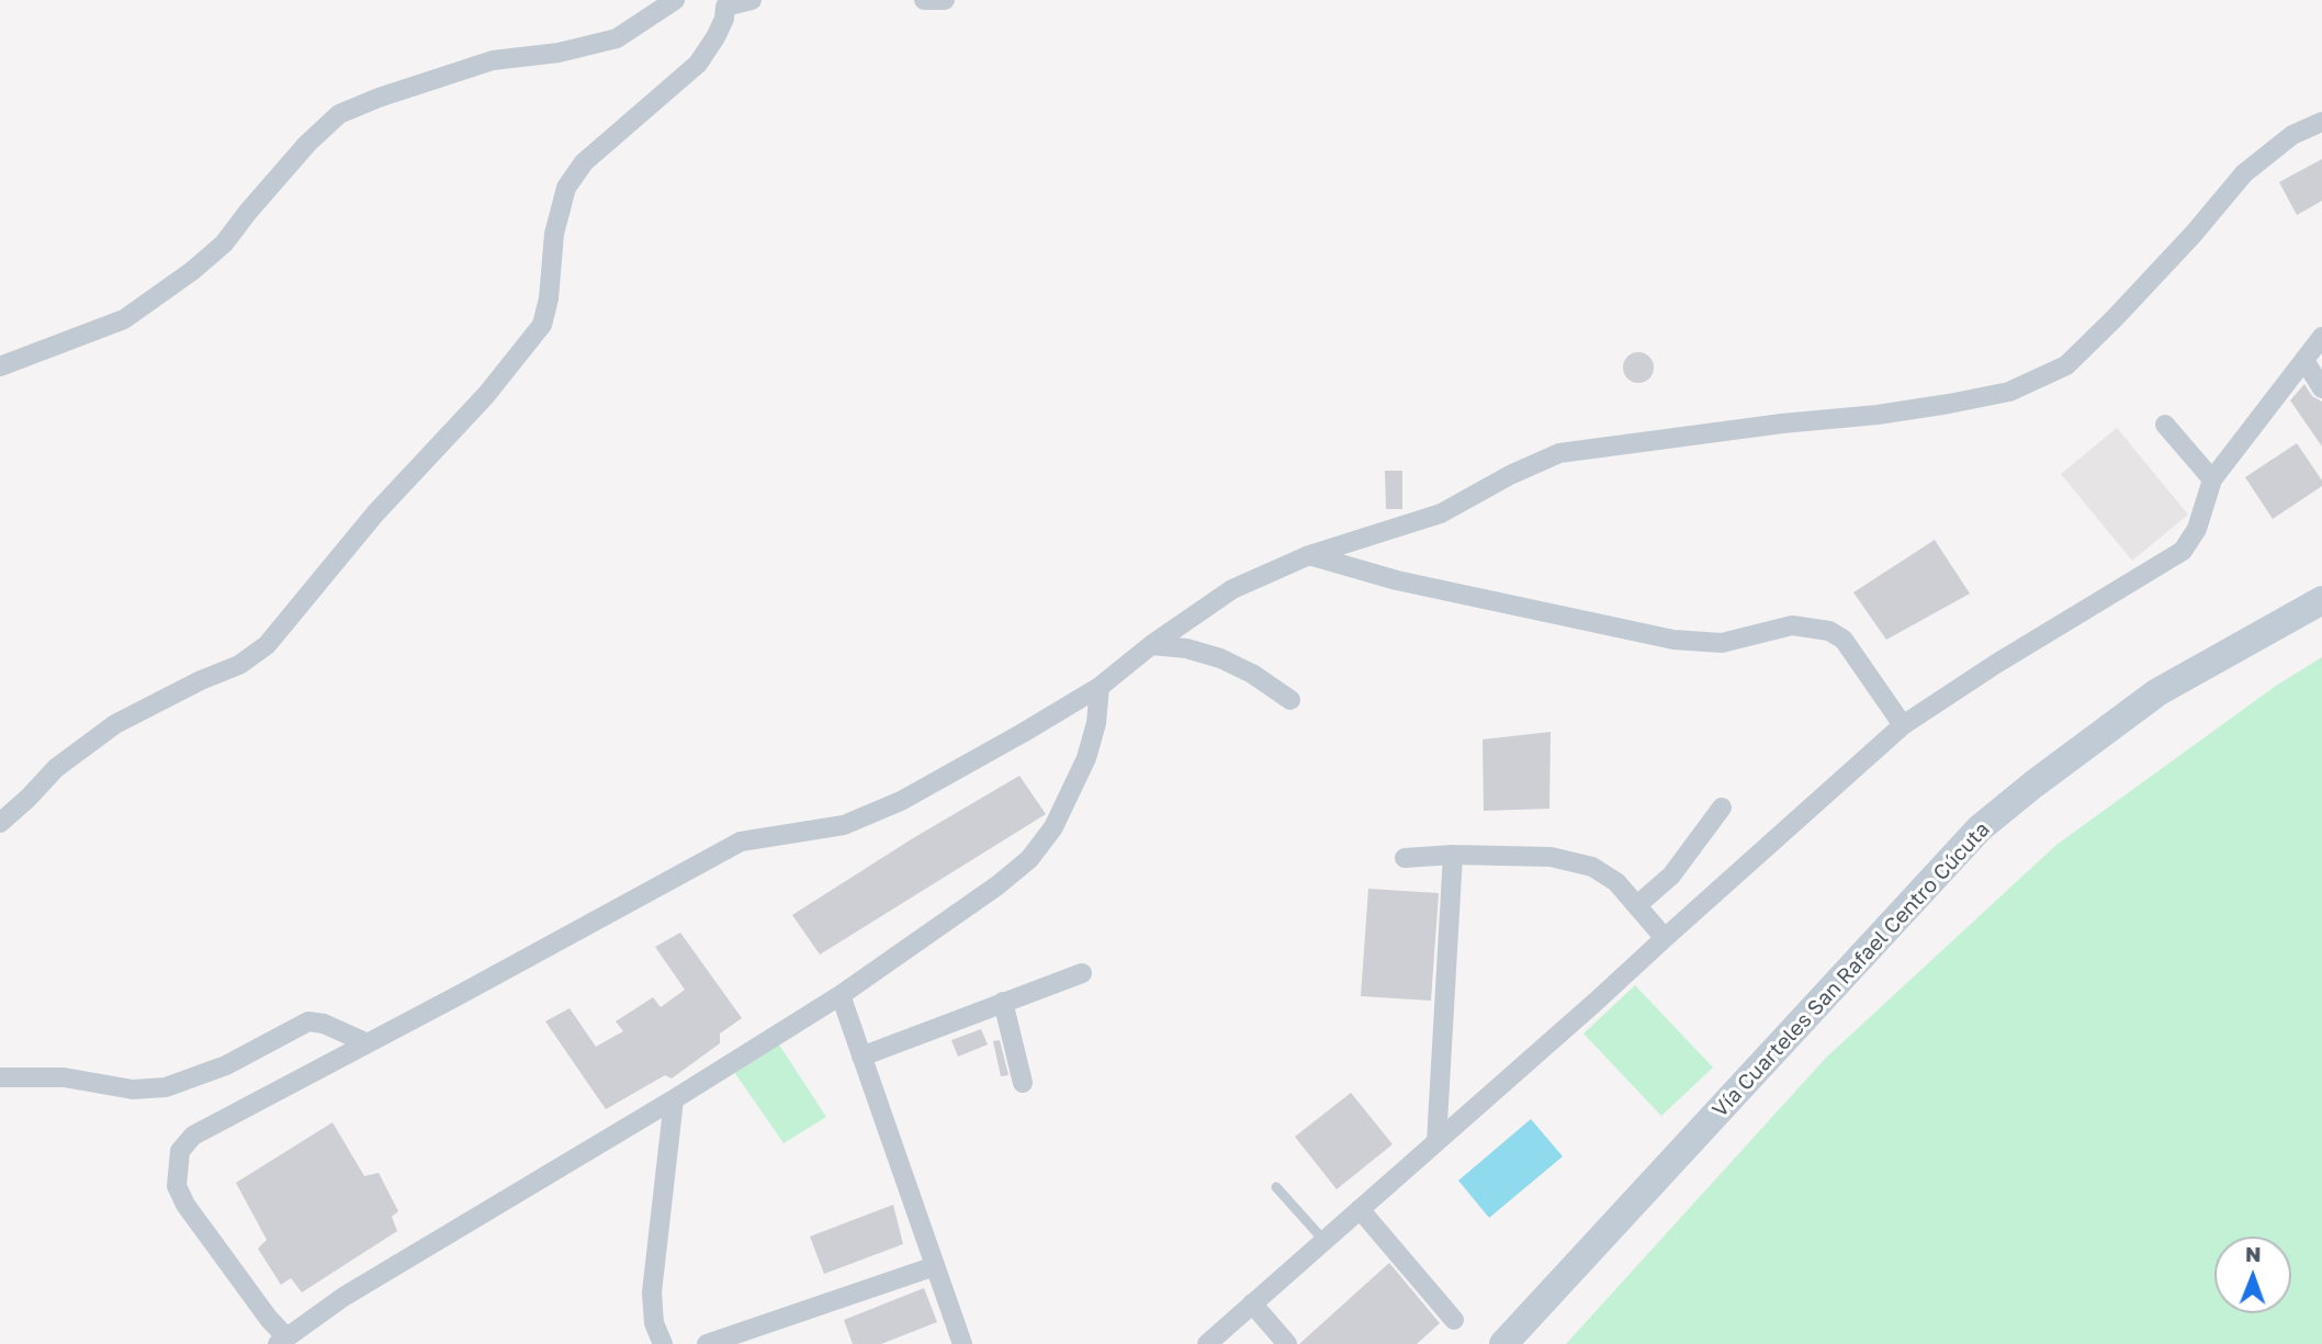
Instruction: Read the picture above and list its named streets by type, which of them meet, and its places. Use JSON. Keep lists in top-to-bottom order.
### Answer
{
  "streets": {
    "main road": ["Vía Cuarteles San Rafael Centro Cúcuta"]
  },
  "north": "top"
}
